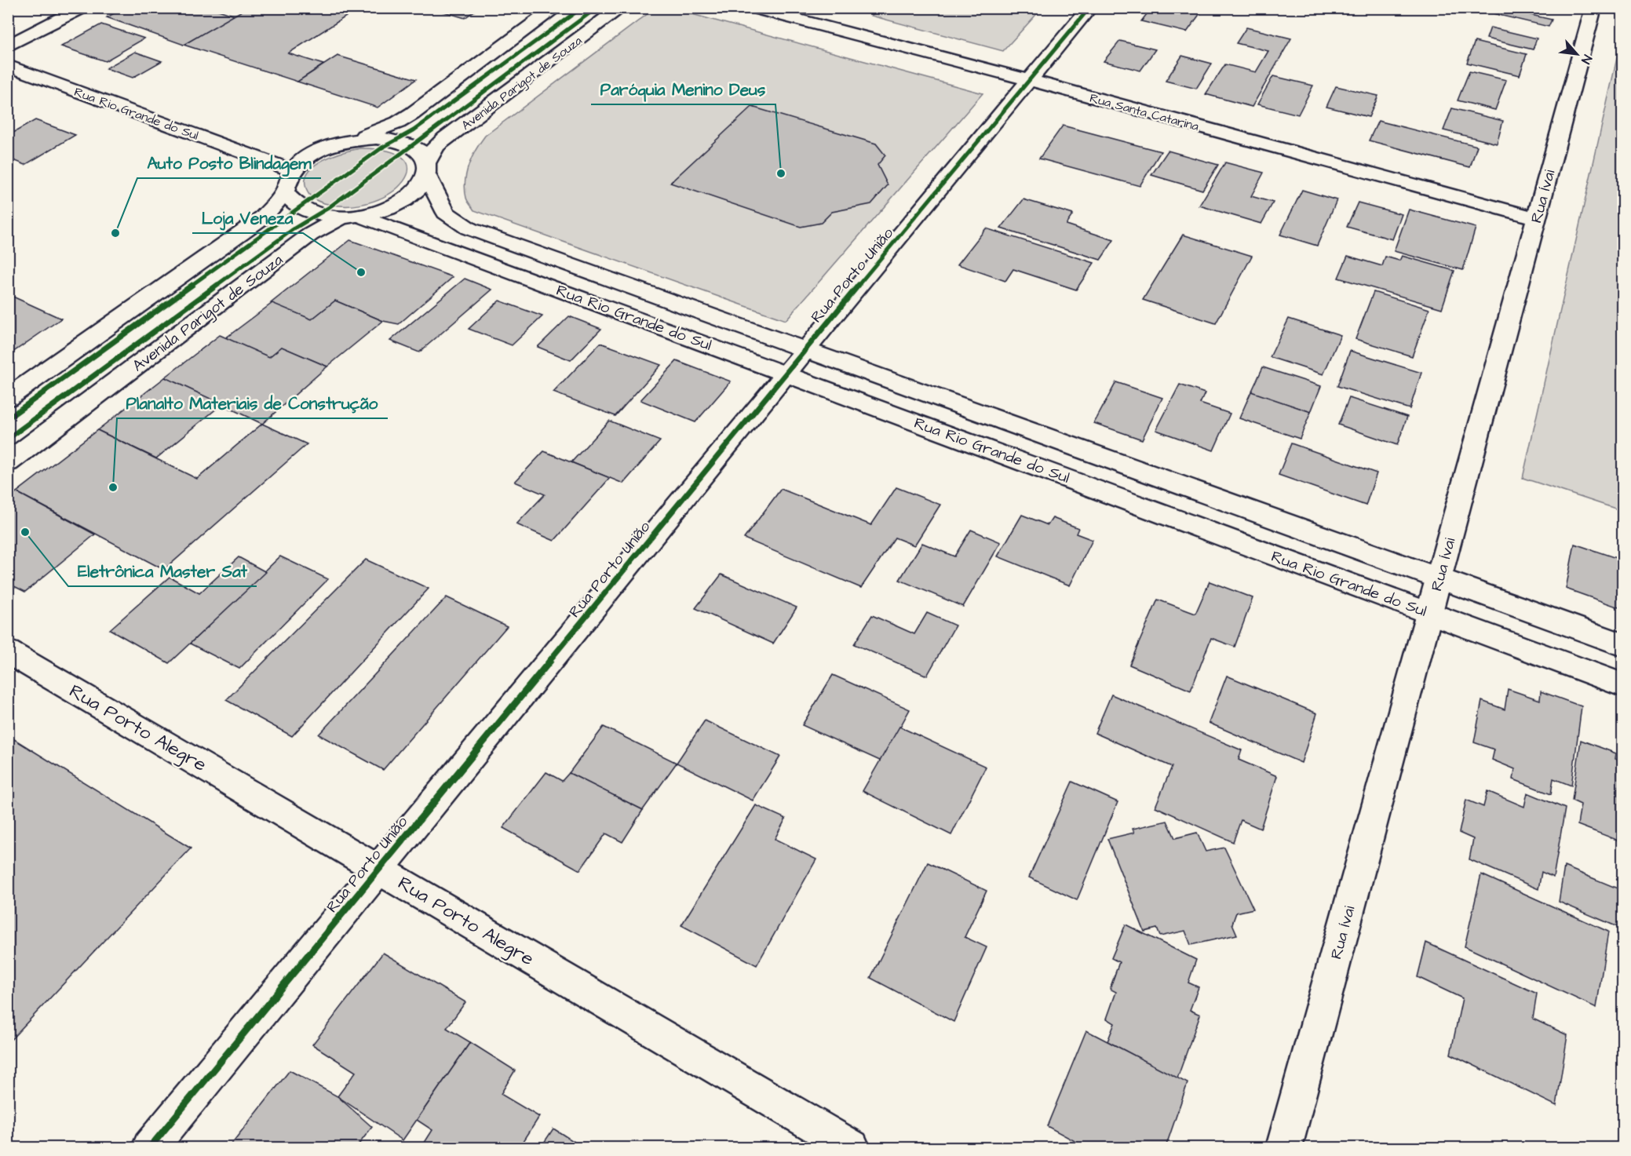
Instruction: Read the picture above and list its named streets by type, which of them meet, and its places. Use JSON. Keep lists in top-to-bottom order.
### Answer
{
  "streets": {
    "street": [
      "Avenida Parigot de Souza",
      "Rua Santa Catarina",
      "Rua Rio Grande do Sul",
      "Rua Ívai",
      "Rua Porto União",
      "Rua Porto Alegre"
    ]
  },
  "crossings": [
    ["Avenida Parigot de Souza", "Rua Rio Grande do Sul"],
    ["Rua Santa Catarina", "Rua Ívai"],
    ["Rua Santa Catarina", "Rua Porto União"],
    ["Rua Rio Grande do Sul", "Rua Ívai"],
    ["Rua Rio Grande do Sul", "Rua Porto União"],
    ["Rua Porto União", "Rua Porto Alegre"]
  ],
  "places": [
    "Paróquia Menino Deus",
    "Auto Posto Blindagem",
    "Loja Veneza",
    "Planalto Materiais de Construção",
    "Eletrônica Master Sat"
  ],
  "north": "bottom right"
}
